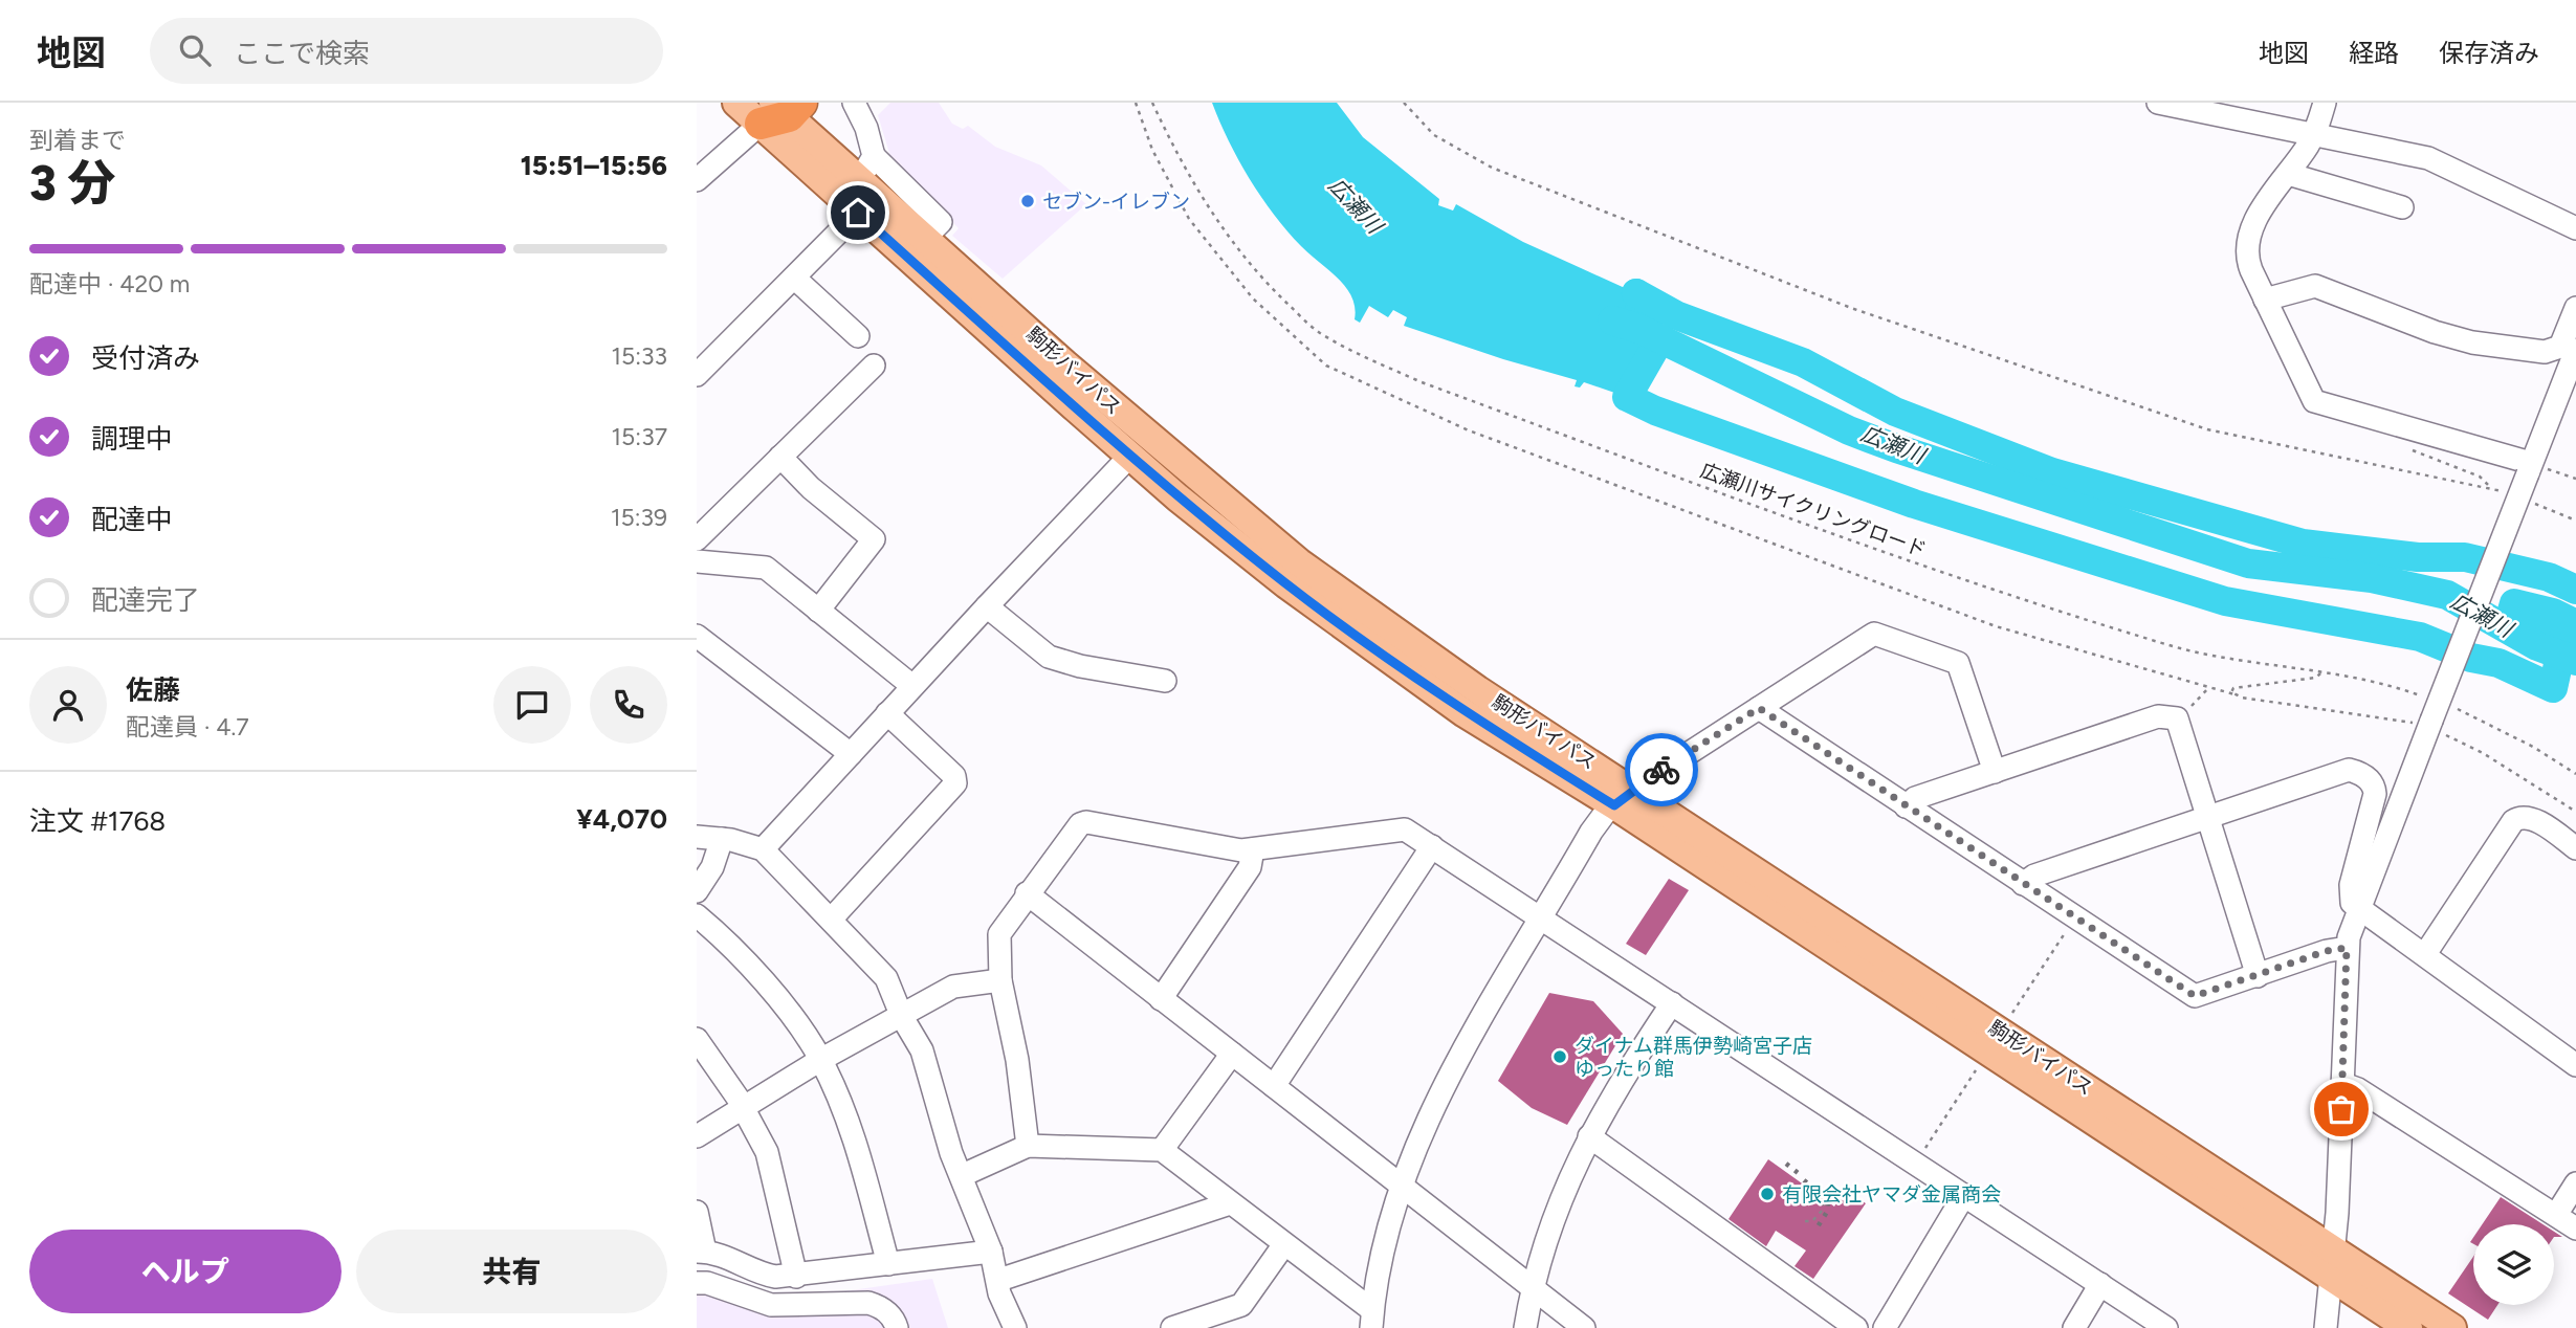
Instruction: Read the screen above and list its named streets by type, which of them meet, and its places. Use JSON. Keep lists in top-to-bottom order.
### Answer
{
  "streets": {
    "main road": ["駒形バイパス"],
    "path": ["広瀬川サイクリングロード"]
  },
  "water": ["広瀬川"],
  "places": ["セブン-イレブン", "ダイナム群馬伊勢崎宮子店 ゆったり館", "有限会社ヤマダ金属商会"],
  "page": {
    "header": "地図",
    "search": "ここで検索",
    "nav": ["地図", "経路", "保存済み"],
    "heading": ["3 分", "到着まで", "15:51–15:56"],
    "panel": [
      "佐藤",
      "配達員 · 4.7",
      "注文 #1768",
      "¥4,070"
    ],
    "bar": "配達中 · 420 m",
    "list": [
      ["受付済み", "15:33"],
      ["調理中", "15:37"],
      ["配達中", "15:39"],
      "配達完了"
    ],
    "buttons": ["ヘルプ", "共有"]
  }
}
